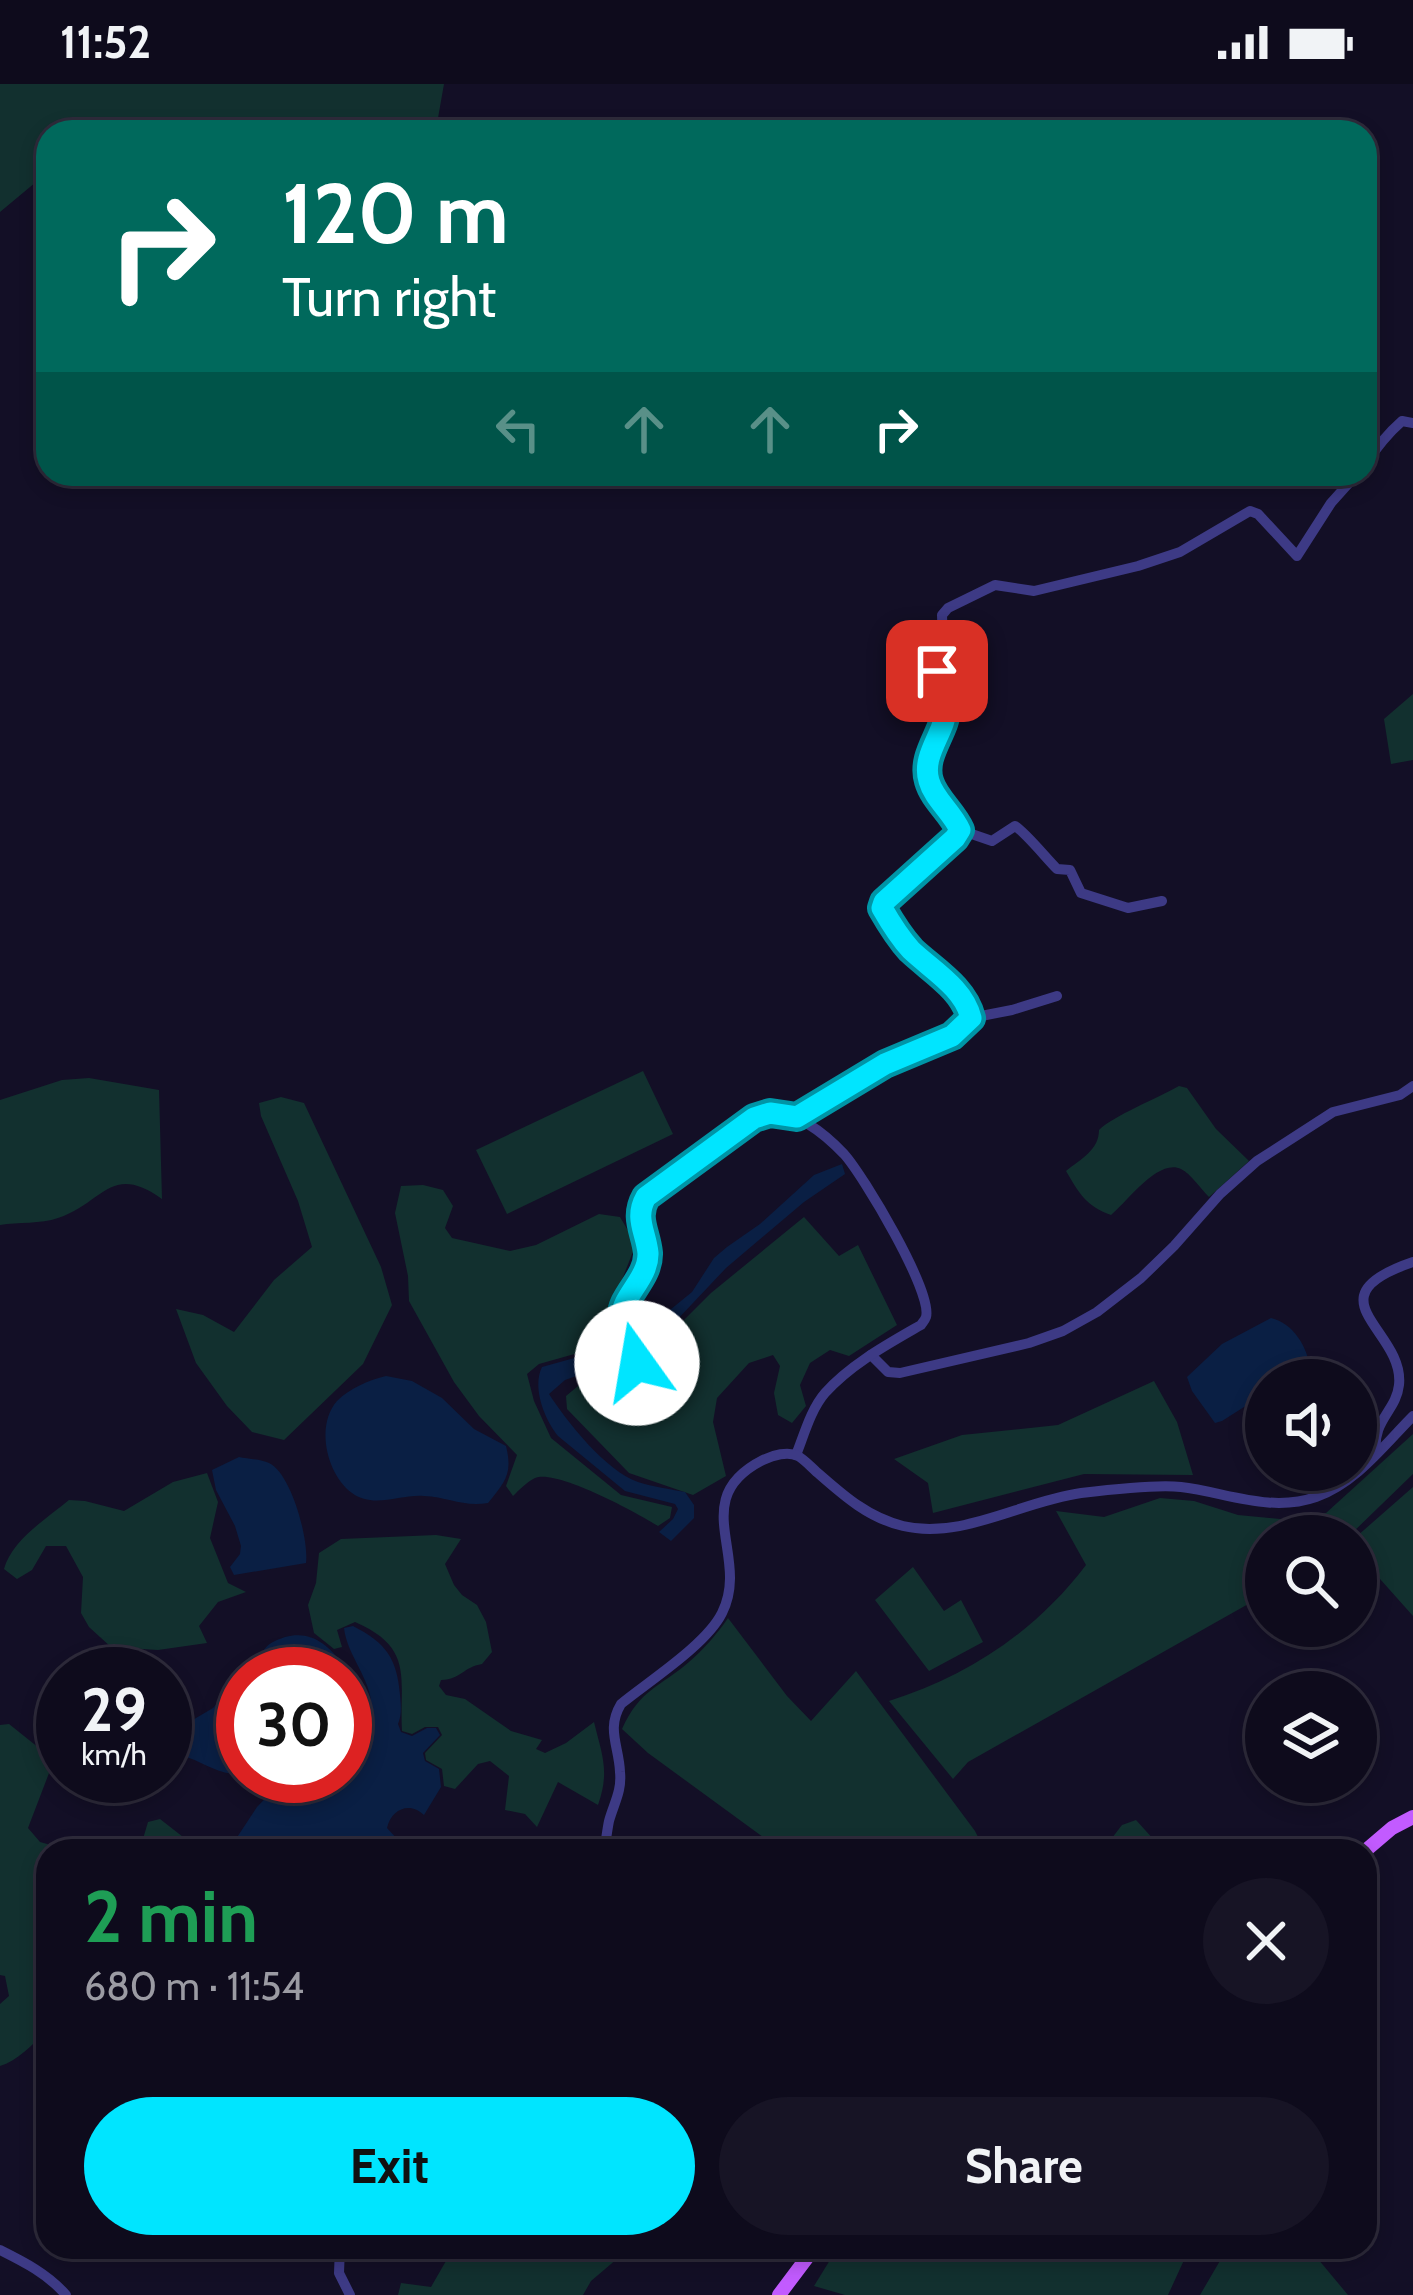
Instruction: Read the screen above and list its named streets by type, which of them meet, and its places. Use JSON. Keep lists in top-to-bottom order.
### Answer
{
  "page": {
    "status": "11:52",
    "turn": ["120 m", "Turn right"],
    "speed": "29 km/h",
    "limit": "30",
    "heading": ["2 min", "680 m · 11:54"],
    "buttons": ["Exit", "Share"]
  }
}
